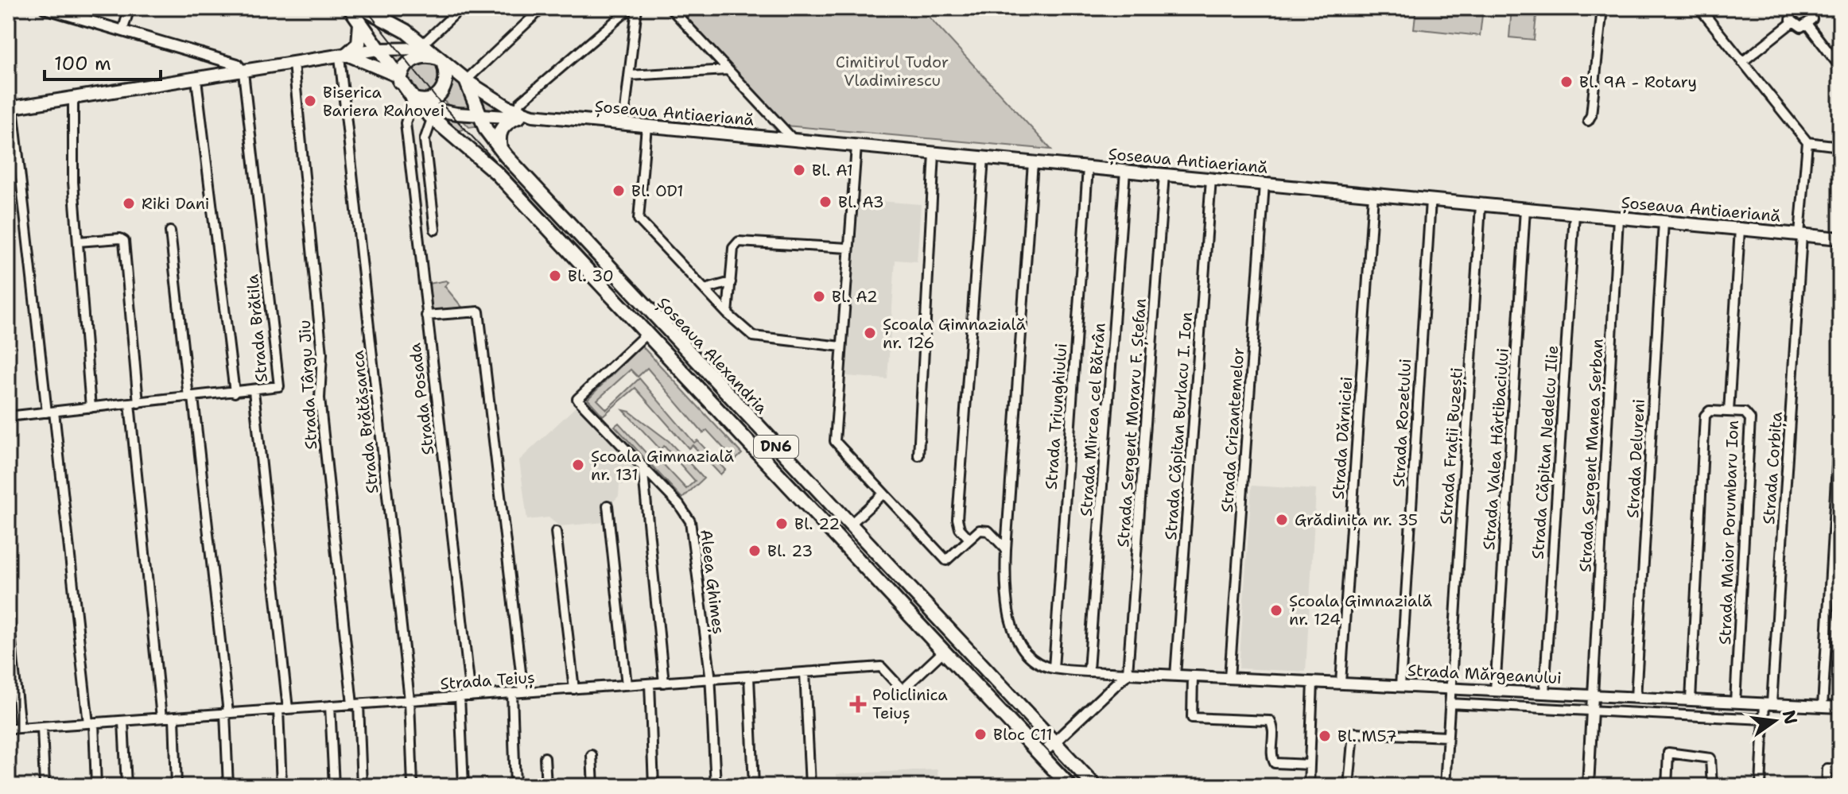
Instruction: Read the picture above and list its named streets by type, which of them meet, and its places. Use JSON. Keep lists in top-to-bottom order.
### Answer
{
  "streets": {
    "main road": ["Șoseaua Antiaeriană", "Șoseaua Alexandria", "DN6"],
    "street": [
      "Strada Brătila",
      "Strada Târgu Jiu",
      "Strada Posada",
      "Strada Triunghiului",
      "Strada Mircea cel Bătrân",
      "Strada Brătășanca",
      "Strada Sergent Moraru F. Ștefan",
      "Strada Rozetului",
      "Strada Căpitan Burlacu I. Ion",
      "Strada Crizantemelor",
      "Strada Dărniciei",
      "Strada Frații Buzești",
      "Strada Valea Hârtibaciului",
      "Strada Căpitan Nedelcu Ilie",
      "Strada Sergent Manea Șerban",
      "Strada Delureni",
      "Strada Corbița",
      "Strada Maior Porumbaru Ion",
      "Aleea Ghimeș",
      "Strada Mărgeanului",
      "Strada Teiuș"
    ]
  },
  "crossings": [
    ["Șoseaua Antiaeriană", "Șoseaua Alexandria"],
    ["Șoseaua Antiaeriană", "Strada Posada"],
    ["Șoseaua Antiaeriană", "Strada Triunghiului"],
    ["Șoseaua Antiaeriană", "Strada Mircea cel Bătrân"],
    ["Șoseaua Antiaeriană", "Strada Sergent Moraru F. Ștefan"],
    ["Șoseaua Antiaeriană", "Strada Rozetului"],
    ["Șoseaua Antiaeriană", "Strada Căpitan Burlacu I. Ion"],
    ["Șoseaua Antiaeriană", "Strada Crizantemelor"],
    ["Șoseaua Antiaeriană", "Strada Dărniciei"],
    ["Șoseaua Antiaeriană", "Strada Frații Buzești"],
    ["Șoseaua Antiaeriană", "Strada Valea Hârtibaciului"],
    ["Șoseaua Antiaeriană", "Strada Căpitan Nedelcu Ilie"],
    ["Șoseaua Antiaeriană", "Strada Sergent Manea Șerban"],
    ["Șoseaua Antiaeriană", "Strada Delureni"],
    ["Șoseaua Antiaeriană", "Strada Corbița"],
    ["Șoseaua Antiaeriană", "Strada Maior Porumbaru Ion"],
    ["Șoseaua Alexandria", "Strada Posada"],
    ["Șoseaua Alexandria", "Aleea Ghimeș"],
    ["Șoseaua Alexandria", "Strada Teiuș"],
    ["Strada Târgu Jiu", "Strada Teiuș"],
    ["Strada Posada", "Strada Teiuș"],
    ["Strada Triunghiului", "Strada Mărgeanului"],
    ["Strada Mircea cel Bătrân", "Strada Mărgeanului"],
    ["Strada Brătășanca", "Strada Teiuș"],
    ["Strada Sergent Moraru F. Ștefan", "Strada Mărgeanului"],
    ["Strada Rozetului", "Strada Mărgeanului"],
    ["Strada Căpitan Burlacu I. Ion", "Strada Mărgeanului"],
    ["Strada Crizantemelor", "Strada Mărgeanului"],
    ["Strada Dărniciei", "Strada Mărgeanului"],
    ["Strada Frații Buzești", "Strada Mărgeanului"],
    ["Strada Valea Hârtibaciului", "Strada Mărgeanului"],
    ["Strada Căpitan Nedelcu Ilie", "Strada Mărgeanului"],
    ["Strada Sergent Manea Șerban", "Strada Mărgeanului"],
    ["Strada Delureni", "Strada Mărgeanului"],
    ["Strada Corbița", "Strada Mărgeanului"],
    ["Strada Maior Porumbaru Ion", "Strada Mărgeanului"],
    ["Aleea Ghimeș", "Strada Teiuș"]
  ],
  "parks": ["Cimitirul Tudor Vladimirescu"],
  "places": {
    "other": [
      "Bl. 9A - Rotary",
      "Biserica Bariera Rahovei",
      "Bl. A1",
      "Bl. OD1",
      "Bl. A3",
      "Riki Dani",
      "Bl. 30",
      "Bl. A2",
      "Școala Gimnazială nr. 126",
      "Școala Gimnazială nr. 131",
      "Grădinița nr. 35",
      "Bl. 22",
      "Bl. 23",
      "Școala Gimnazială nr. 124",
      "Bloc C11",
      "Bl. M57"
    ],
    "health": ["Policlinica Teiuș"]
  },
  "scale_bar": "100 m",
  "north": "right"
}
